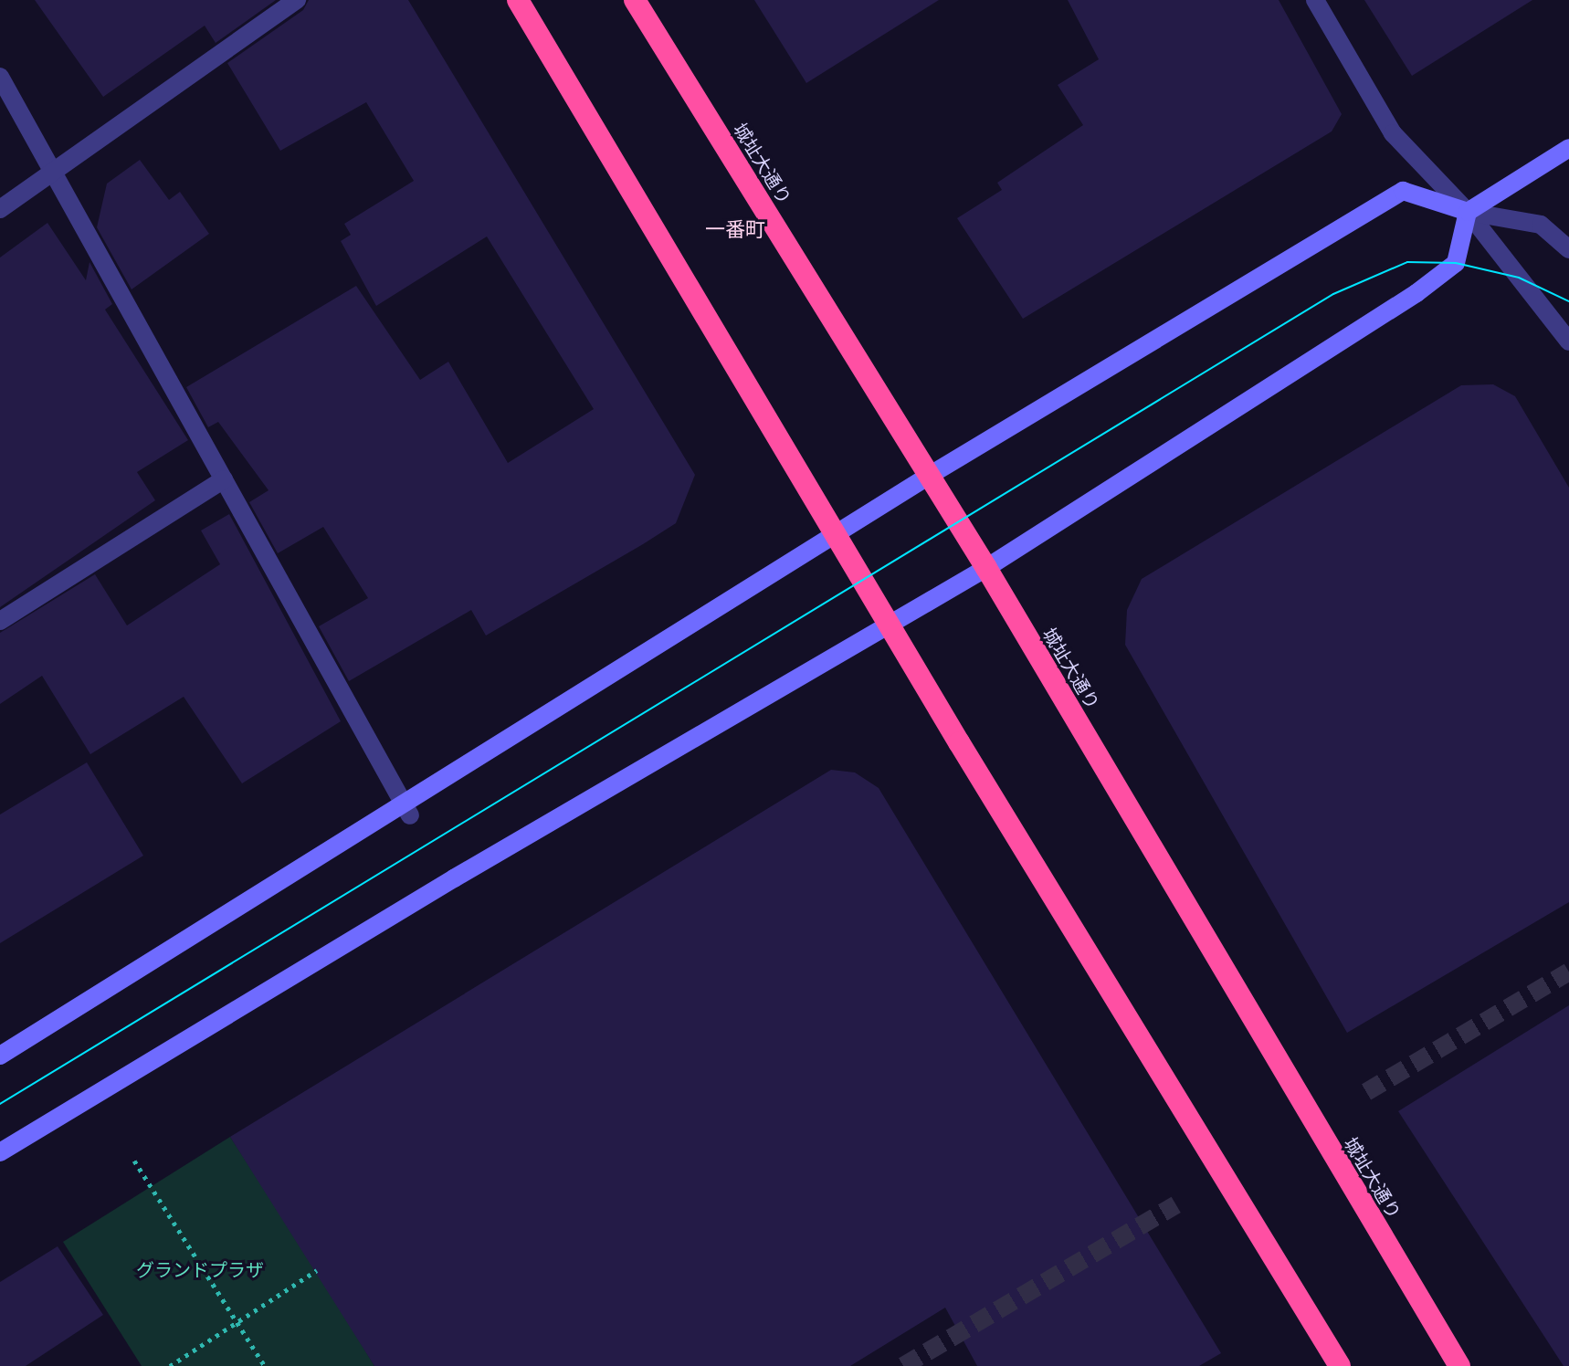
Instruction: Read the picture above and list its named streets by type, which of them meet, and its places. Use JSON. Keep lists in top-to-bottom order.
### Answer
{
  "streets": {
    "highway": ["城址大通り"]
  },
  "districts": ["一番町"],
  "parks": ["グランドプラザ"]
}
